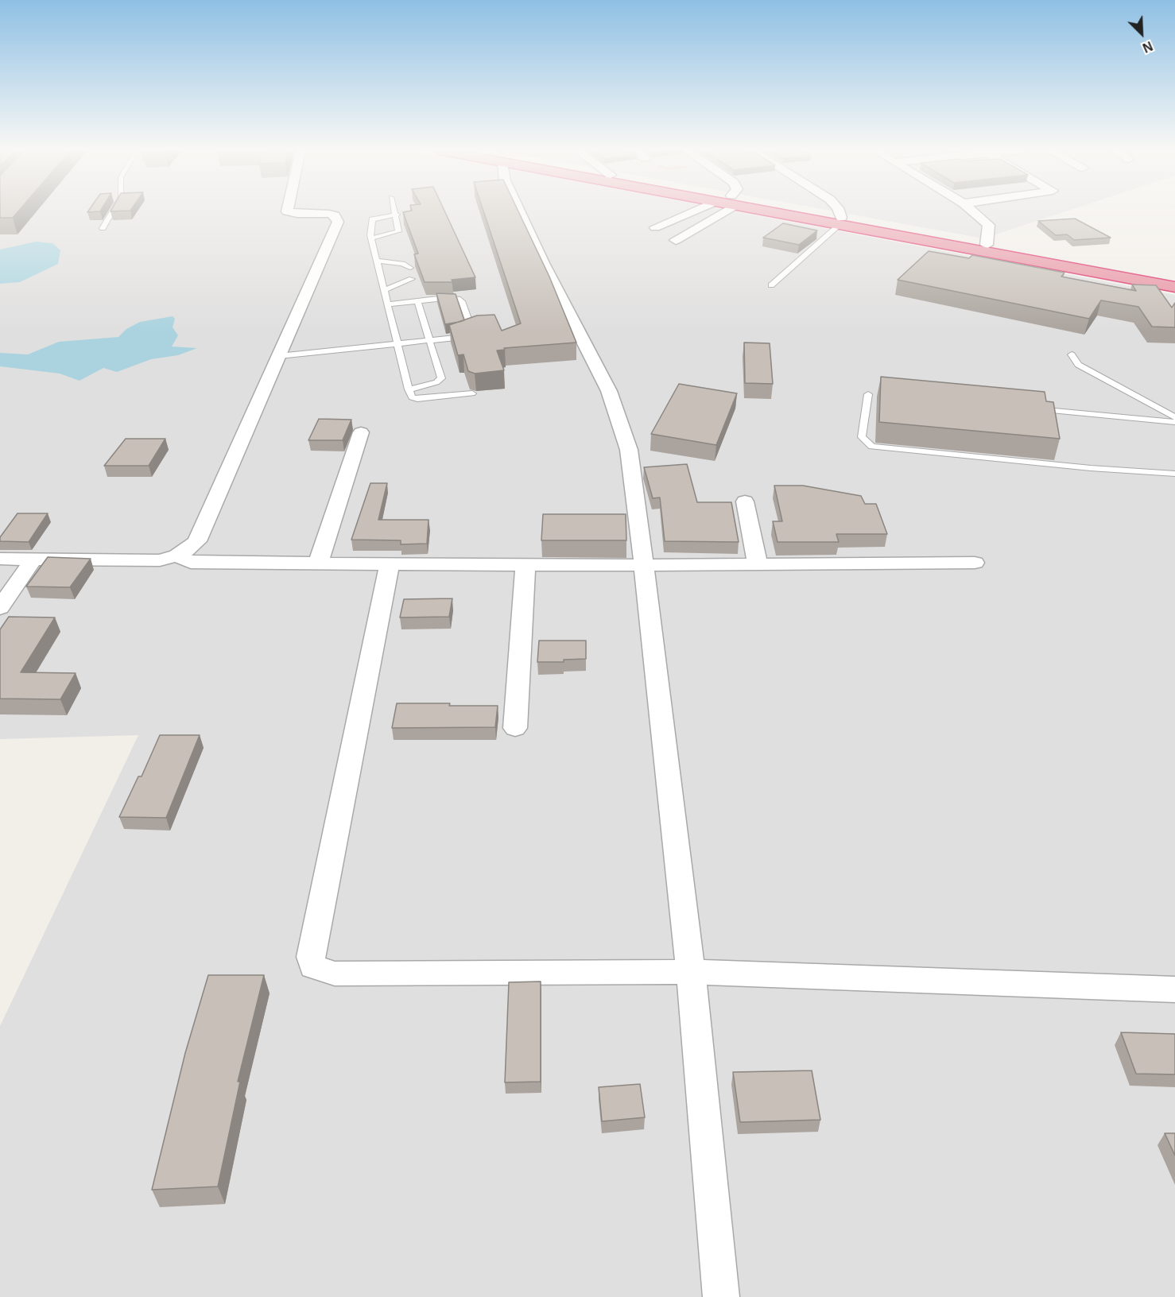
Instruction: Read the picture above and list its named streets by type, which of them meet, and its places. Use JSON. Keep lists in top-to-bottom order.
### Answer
{
  "north": "bottom right"
}
